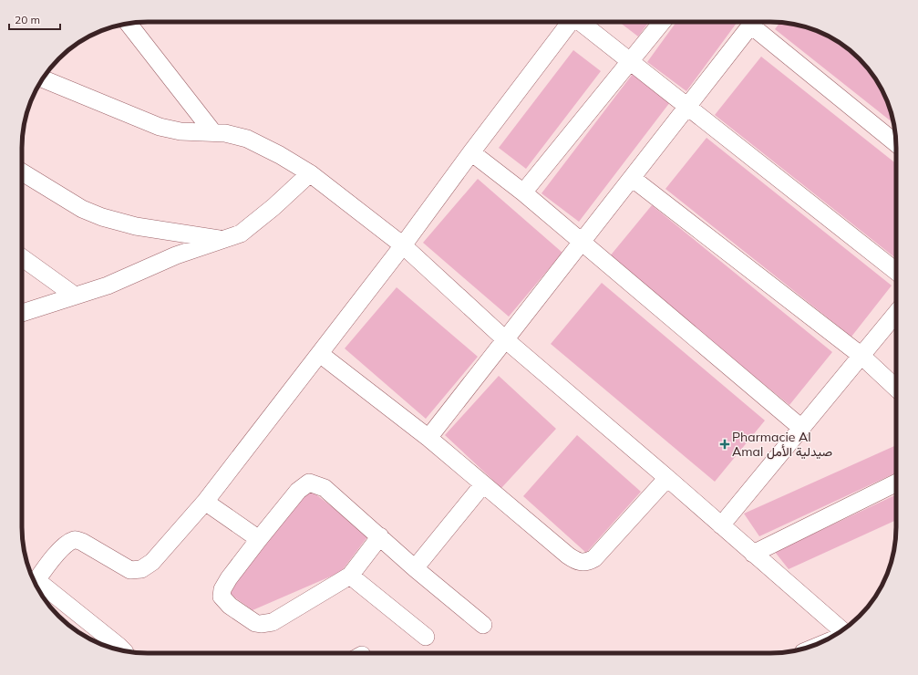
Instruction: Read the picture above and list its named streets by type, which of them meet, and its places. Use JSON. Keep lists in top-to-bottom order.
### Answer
{
  "places": {
    "health": ["Pharmacie Al Amal صيدلية الأمل"]
  },
  "scale_bar": "20 m"
}
